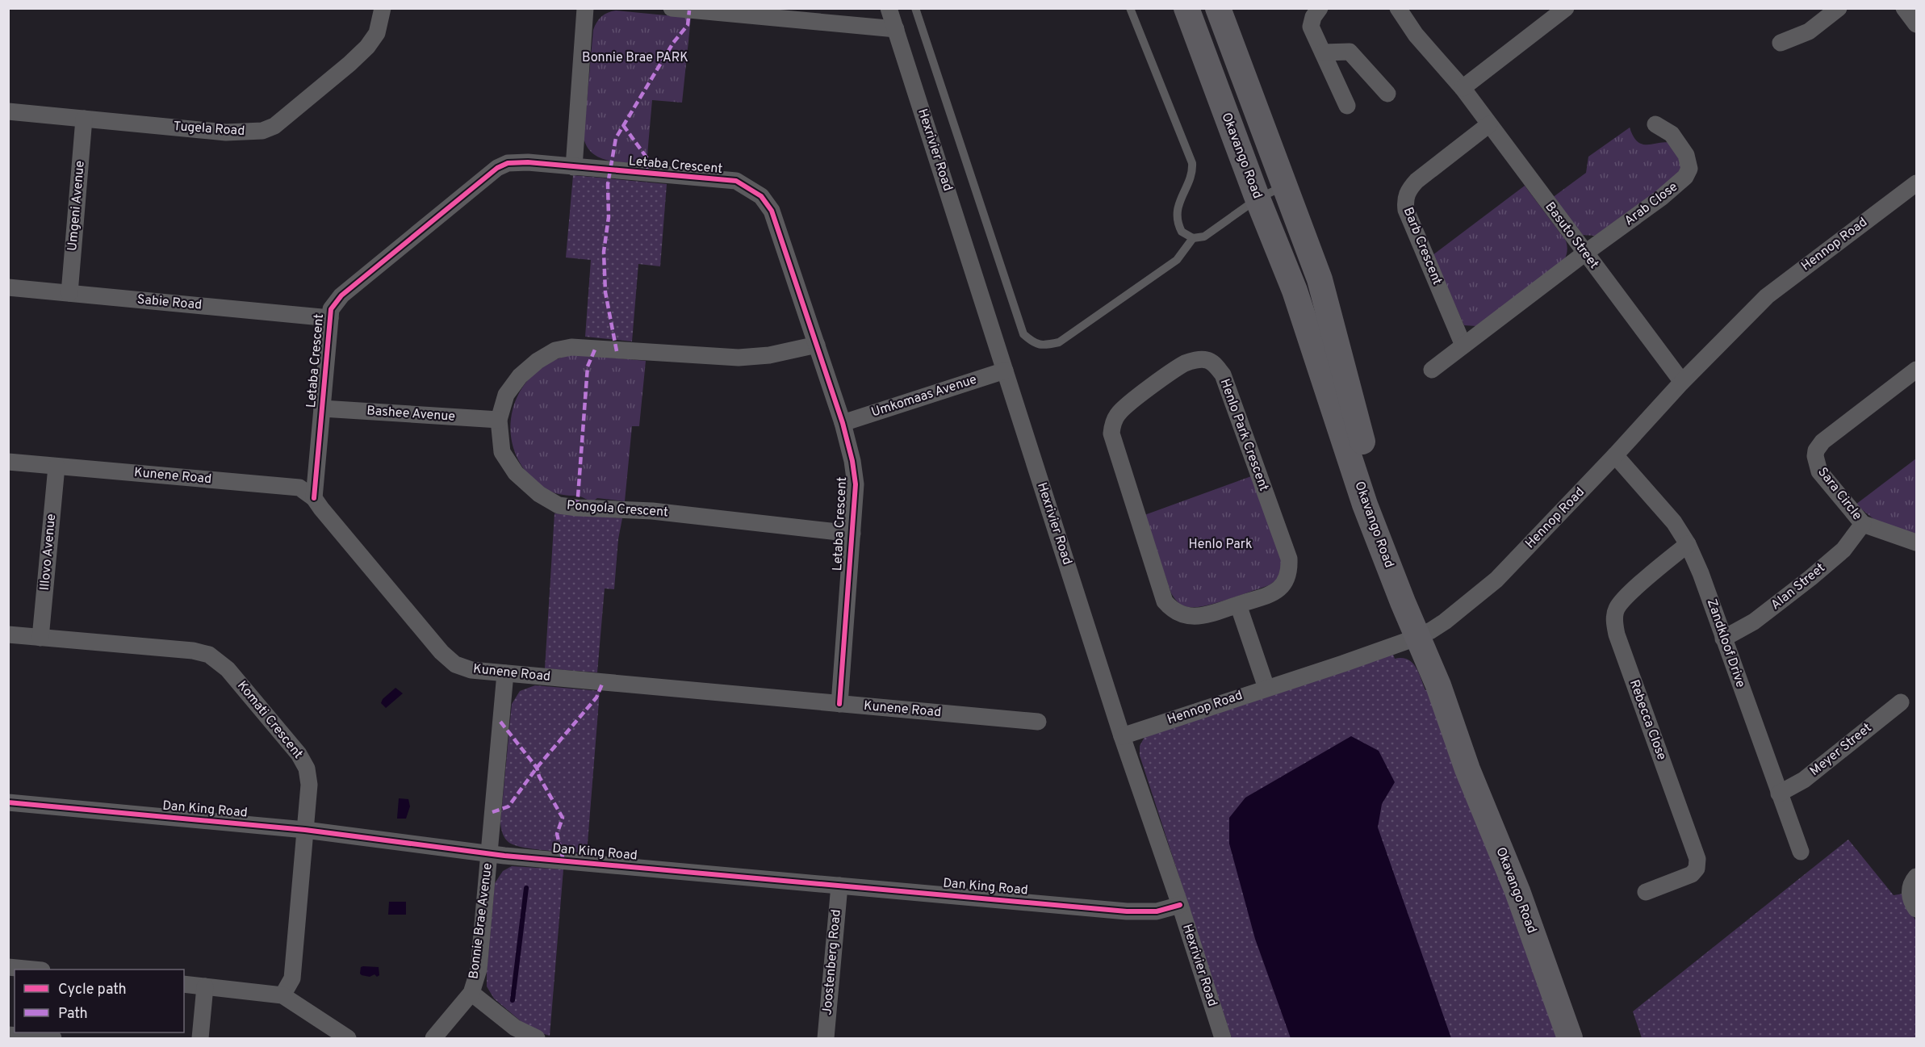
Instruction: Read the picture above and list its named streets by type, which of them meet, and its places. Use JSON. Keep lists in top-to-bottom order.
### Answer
{
  "streets": {
    "main road": ["Okavango Road"],
    "street": [
      "Tugela Road",
      "Hexrivier Road",
      "Letaba Crescent",
      "Arab Close",
      "Umgeni Avenue",
      "Basuto Street",
      "Hennop Road",
      "Barb Crescent",
      "Sabie Road",
      "Umkomaas Avenue",
      "Bashee Avenue",
      "Henlo Park Crescent",
      "Kunene Road",
      "Sara Circle",
      "Pongola Crescent",
      "Illovo Avenue",
      "Alan Street",
      "Zandkloof Drive",
      "Komati Crescent",
      "Rebecca Close",
      "Meyer Street",
      "Dan King Road",
      "Bonnie Brae Avenue",
      "Joostenberg Road"
    ]
  },
  "crossings": [
    ["Tugela Road", "Umgeni Avenue"],
    ["Hexrivier Road", "Hennop Road"],
    ["Hexrivier Road", "Umkomaas Avenue"],
    ["Hexrivier Road", "Dan King Road"],
    ["Okavango Road", "Hennop Road"],
    ["Letaba Crescent", "Sabie Road"],
    ["Letaba Crescent", "Umkomaas Avenue"],
    ["Letaba Crescent", "Bashee Avenue"],
    ["Letaba Crescent", "Kunene Road"],
    ["Letaba Crescent", "Pongola Crescent"],
    ["Arab Close", "Basuto Street"],
    ["Umgeni Avenue", "Sabie Road"],
    ["Basuto Street", "Hennop Road"],
    ["Basuto Street", "Barb Crescent"],
    ["Hennop Road", "Zandkloof Drive"],
    ["Bashee Avenue", "Pongola Crescent"],
    ["Kunene Road", "Illovo Avenue"],
    ["Kunene Road", "Bonnie Brae Avenue"],
    ["Sara Circle", "Alan Street"],
    ["Illovo Avenue", "Komati Crescent"],
    ["Alan Street", "Zandkloof Drive"],
    ["Zandkloof Drive", "Rebecca Close"],
    ["Zandkloof Drive", "Meyer Street"],
    ["Komati Crescent", "Dan King Road"],
    ["Dan King Road", "Bonnie Brae Avenue"],
    ["Dan King Road", "Joostenberg Road"]
  ],
  "parks": ["Bonnie Brae PARK", "Henlo Park"],
  "legend": ["Cycle path", "Path"]
}
